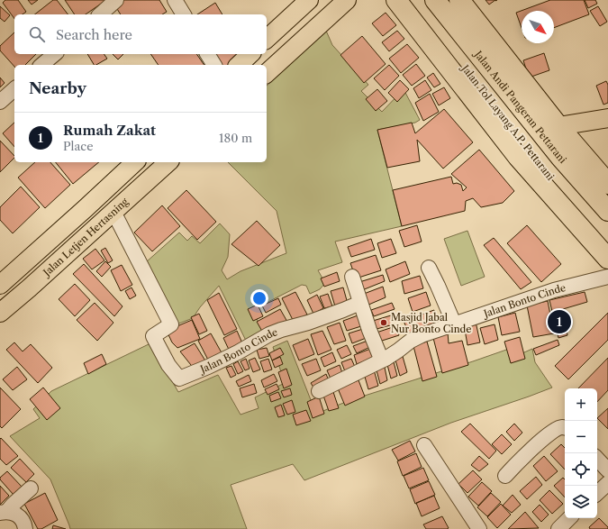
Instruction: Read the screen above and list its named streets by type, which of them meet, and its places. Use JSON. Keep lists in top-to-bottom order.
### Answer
{
  "streets": {
    "highway": ["Jalan Andi Pangeran Pettarani", "Jalan Tol Layang A.P. Pettarani"],
    "main road": ["Jalan Letjen Hertasning"],
    "street": ["Jalan Bonto Cinde"]
  },
  "crossings": [
    ["Jalan Letjen Hertasning", "Jalan Bonto Cinde"]
  ],
  "places": ["Masjid Jabal Nur Bonto Cinde"],
  "north": "bottom right",
  "page": {
    "search": "Search here",
    "heading": "Nearby",
    "list": [
      {
        "mark": "1",
        "name": "Rumah Zakat",
        "note": "Place",
        "value": "180 m"
      }
    ],
    "pins": "1",
    "map_buttons": ["+", "−"]
  }
}
